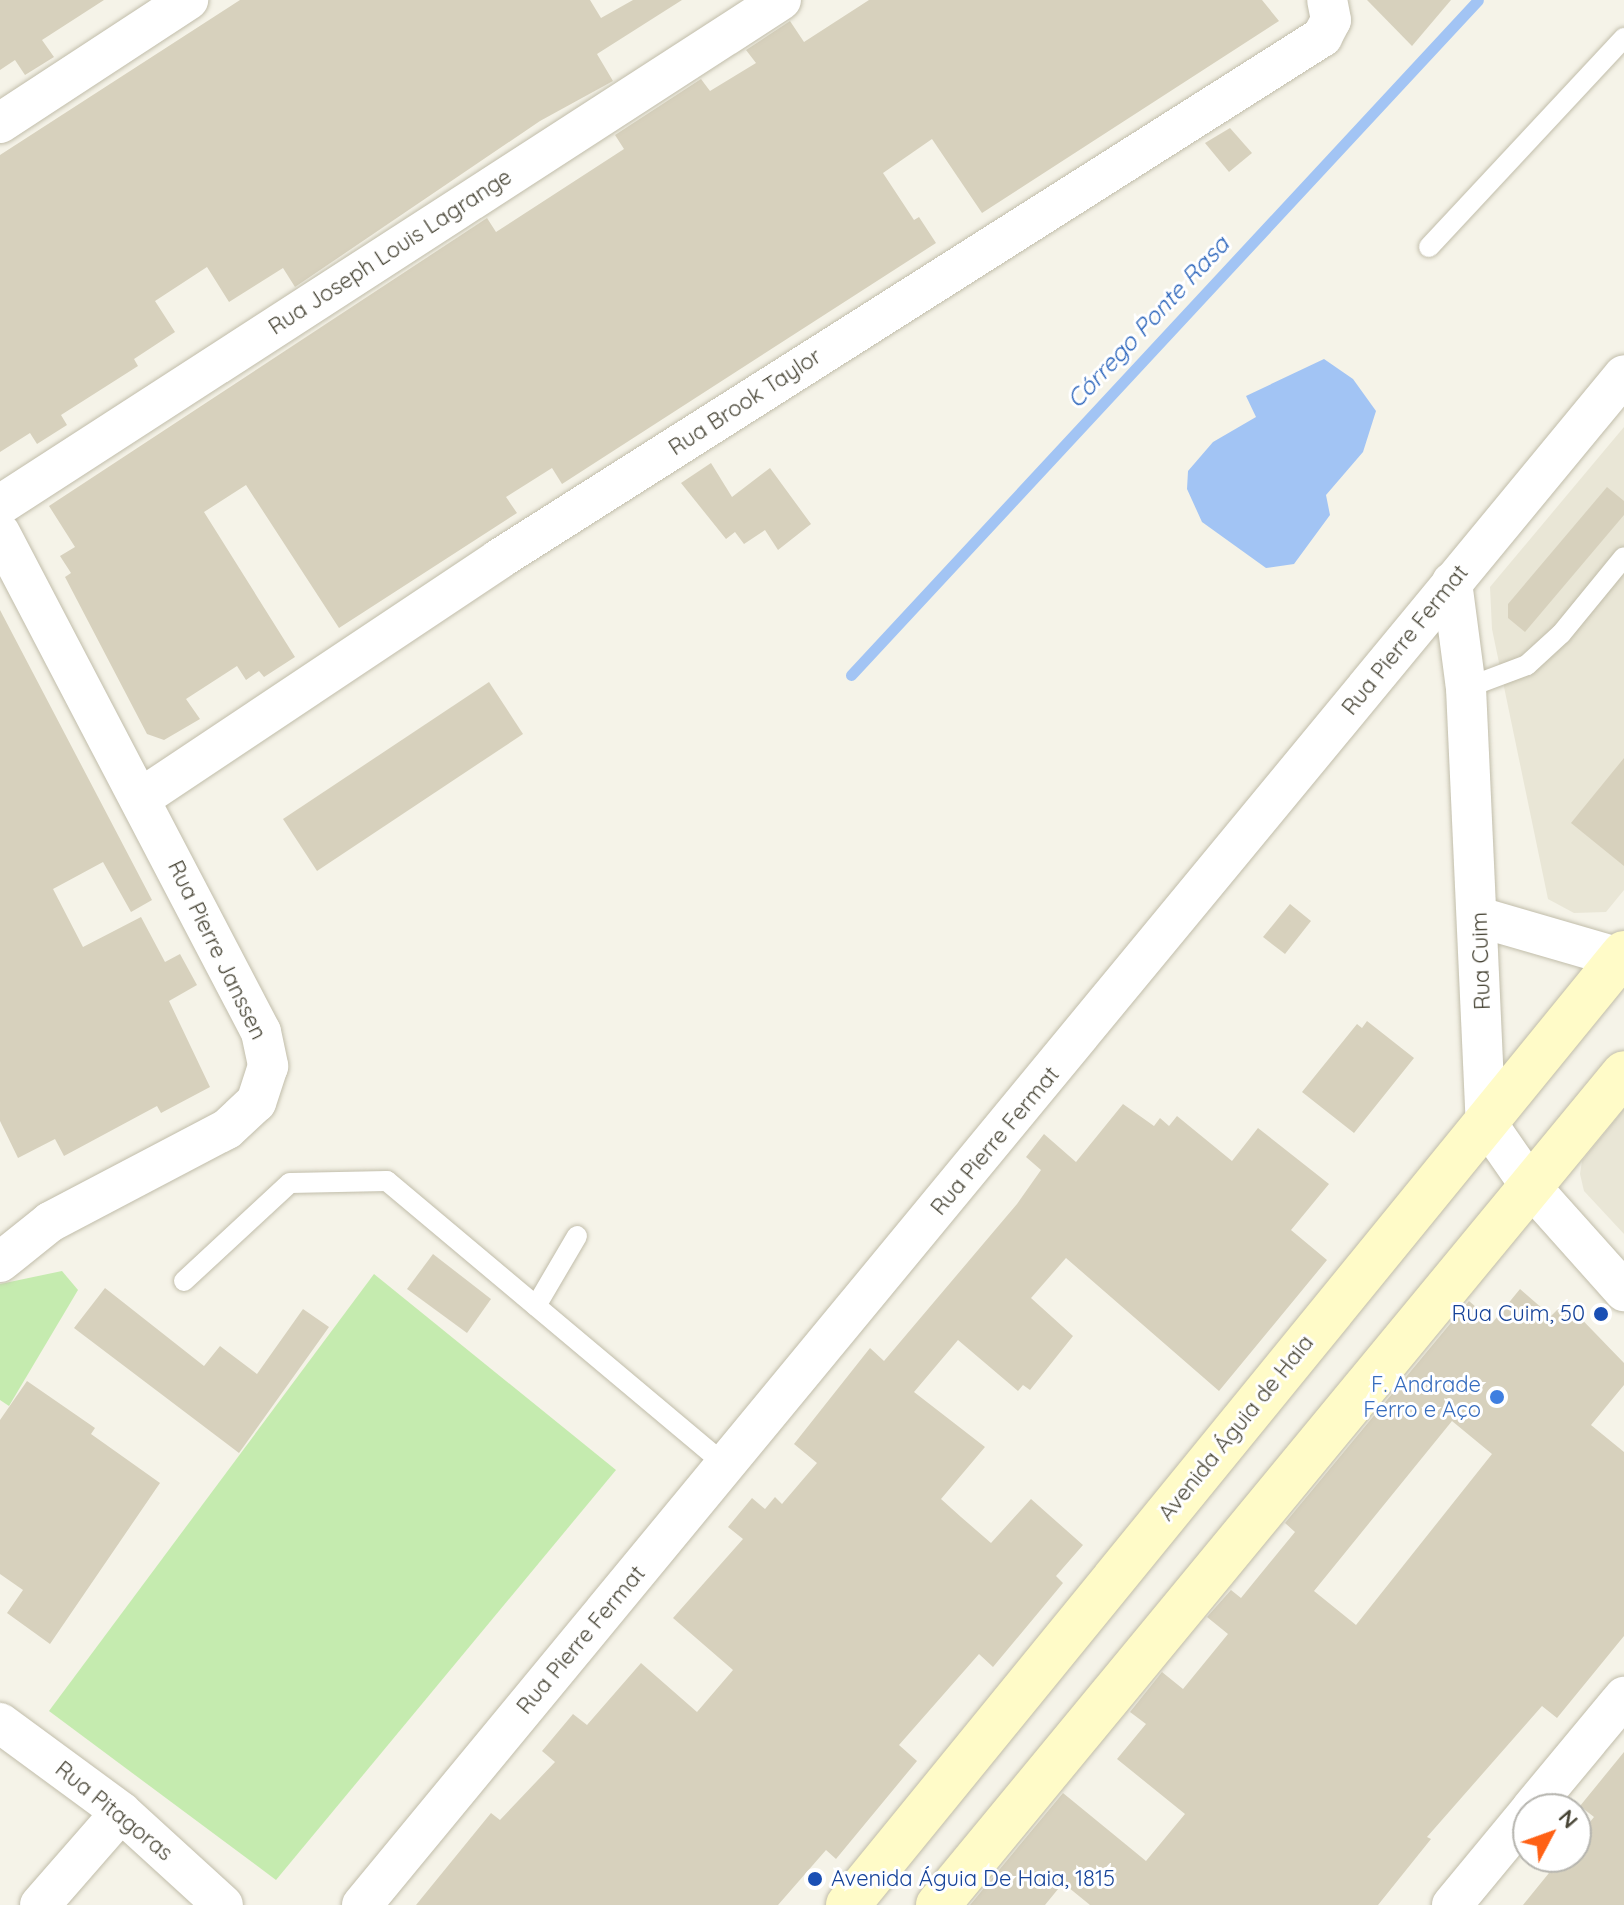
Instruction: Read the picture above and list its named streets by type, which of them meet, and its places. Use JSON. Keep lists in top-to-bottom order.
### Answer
{
  "streets": {
    "main road": ["Avenida Águia de Haia"],
    "street": [
      "Rua Joseph Louis Lagrange",
      "Rua Brook Taylor",
      "Rua Pierre Fermat",
      "Rua Pierre Janssen",
      "Rua Cuim",
      "Rua Pitagoras"
    ]
  },
  "crossings": [
    ["Rua Brook Taylor", "Rua Pierre Janssen"],
    ["Rua Pierre Fermat", "Rua Cuim"],
    ["Rua Cuim", "Avenida Águia de Haia"]
  ],
  "water": ["Córrego Ponte Rasa"],
  "places": ["Rua Cuim, 50", "F. Andrade Ferro e Aço", "Avenida Águia De Haia, 1815"],
  "north": "top right"
}
